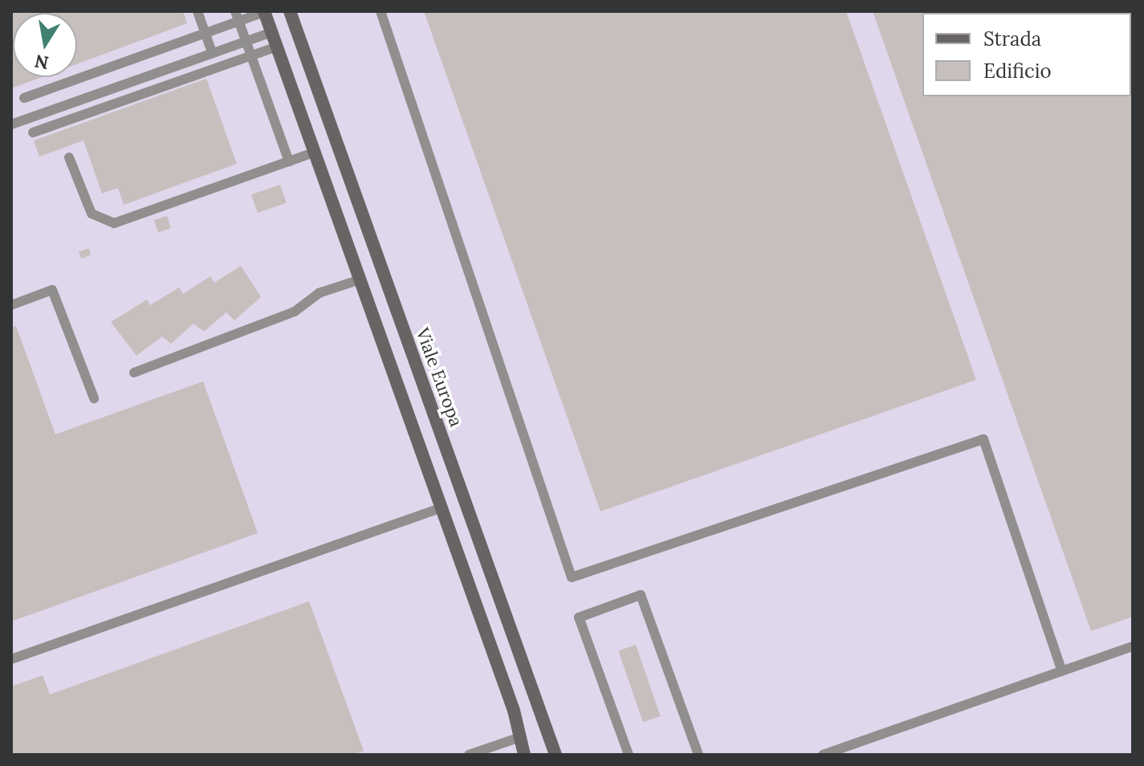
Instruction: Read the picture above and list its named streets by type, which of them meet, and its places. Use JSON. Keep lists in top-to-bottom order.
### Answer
{
  "streets": {
    "main road": ["Viale Europa"]
  },
  "legend": ["Strada", "Edificio"],
  "north": "bottom"
}
